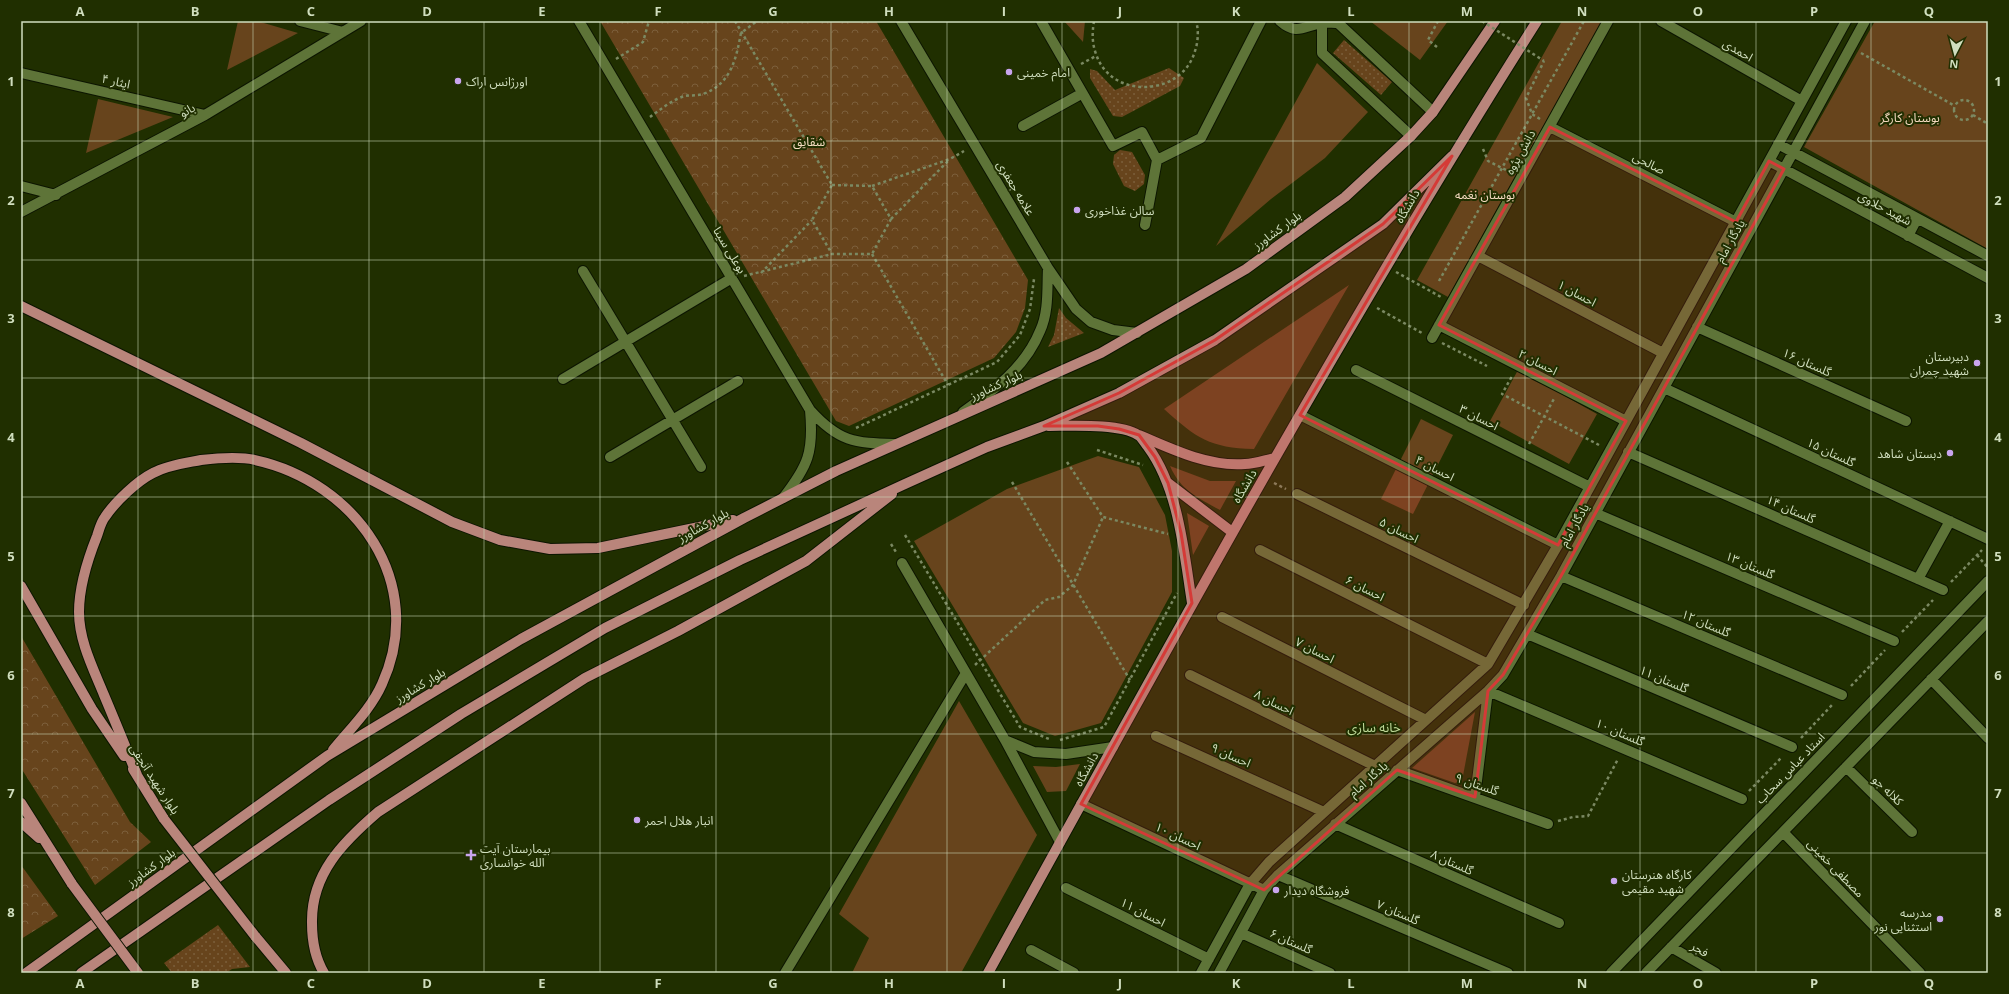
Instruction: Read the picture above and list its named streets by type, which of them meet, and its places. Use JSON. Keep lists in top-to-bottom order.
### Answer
{
  "streets": {
    "main road": ["دانشگاه", "بلوار کشاورز", "بلوار شهید آنجفی"],
    "street": [
      "احمدی",
      "ایثار ۴",
      "بانو",
      "دانش پژوه",
      "صالحی",
      "علامه جعفری",
      "شهید حلاوی",
      "یادگار امام",
      "بوعلی سینا",
      "احسان ۱",
      "احسان ۲",
      "گلستان ۱۶",
      "احسان ۳",
      "گلستان ۱۵",
      "احسان ۴",
      "گلستان ۱۴",
      "احسان ۵",
      "گلستان ۱۳",
      "احسان ۶",
      "گلستان ۱۲",
      "احسان ۷",
      "گلستان ۱۱",
      "احسان ۸",
      "گلستان ۱۰",
      "احسان ۹",
      "استاد عباس سحاب",
      "گلستان ۹",
      "کلاله جو",
      "احسان ۱۰",
      "گلستان ۸",
      "مصطفی خمینی",
      "احسان ۱۱",
      "گلستان ۷",
      "گلستان ۶",
      "فجر"
    ]
  },
  "crossings": [
    ["احمدی", "یادگار امام"],
    ["ایثار ۴", "بانو"],
    ["دانش پژوه", "صالحی"],
    ["دانش پژوه", "احسان ۱"],
    ["دانش پژوه", "احسان ۲"],
    ["صالحی", "یادگار امام"],
    ["علامه جعفری", "بلوار کشاورز"],
    ["دانشگاه", "احسان ۴"],
    ["دانشگاه", "احسان ۱۰"],
    ["شهید حلاوی", "یادگار امام"],
    ["بلوار کشاورز", "بوعلی سینا"],
    ["یادگار امام", "احسان ۱"],
    ["یادگار امام", "احسان ۲"],
    ["یادگار امام", "گلستان ۱۶"],
    ["یادگار امام", "احسان ۳"],
    ["یادگار امام", "گلستان ۱۵"],
    ["یادگار امام", "احسان ۴"],
    ["یادگار امام", "گلستان ۱۴"],
    ["یادگار امام", "احسان ۵"],
    ["یادگار امام", "گلستان ۱۳"],
    ["یادگار امام", "احسان ۶"],
    ["یادگار امام", "گلستان ۱۲"],
    ["یادگار امام", "احسان ۷"],
    ["یادگار امام", "گلستان ۱۱"],
    ["یادگار امام", "احسان ۸"],
    ["یادگار امام", "گلستان ۱۰"],
    ["یادگار امام", "احسان ۹"],
    ["یادگار امام", "گلستان ۹"],
    ["یادگار امام", "احسان ۱۰"],
    ["یادگار امام", "گلستان ۸"],
    ["یادگار امام", "احسان ۱۱"],
    ["یادگار امام", "گلستان ۷"],
    ["یادگار امام", "گلستان ۶"]
  ],
  "districts": ["خانه سازی"],
  "parks": ["بوستان کارگر", "شقایق", "بوستان نغمه"],
  "places": {
    "other": [
      "امام خمینی",
      "اورژانس اراک",
      "سالن غذاخوری",
      "دبیرستان شهید چمران",
      "دبستان شاهد",
      "انبار هلال احمر",
      "کارگاه هنرستان شهید مقیمی",
      "فروشگاه دیدار",
      "مدرسه استثنایی نور"
    ],
    "health": ["بیمارستان آیت الله خوانساری"]
  },
  "north": "bottom",
  "grid": {
    "columns": [
      "A",
      "B",
      "C",
      "D",
      "E",
      "F",
      "G",
      "H",
      "I",
      "J",
      "K",
      "L",
      "M",
      "N",
      "O",
      "P",
      "Q"
    ],
    "rows": [
      "1",
      "2",
      "3",
      "4",
      "5",
      "6",
      "7",
      "8"
    ]
  }
}
